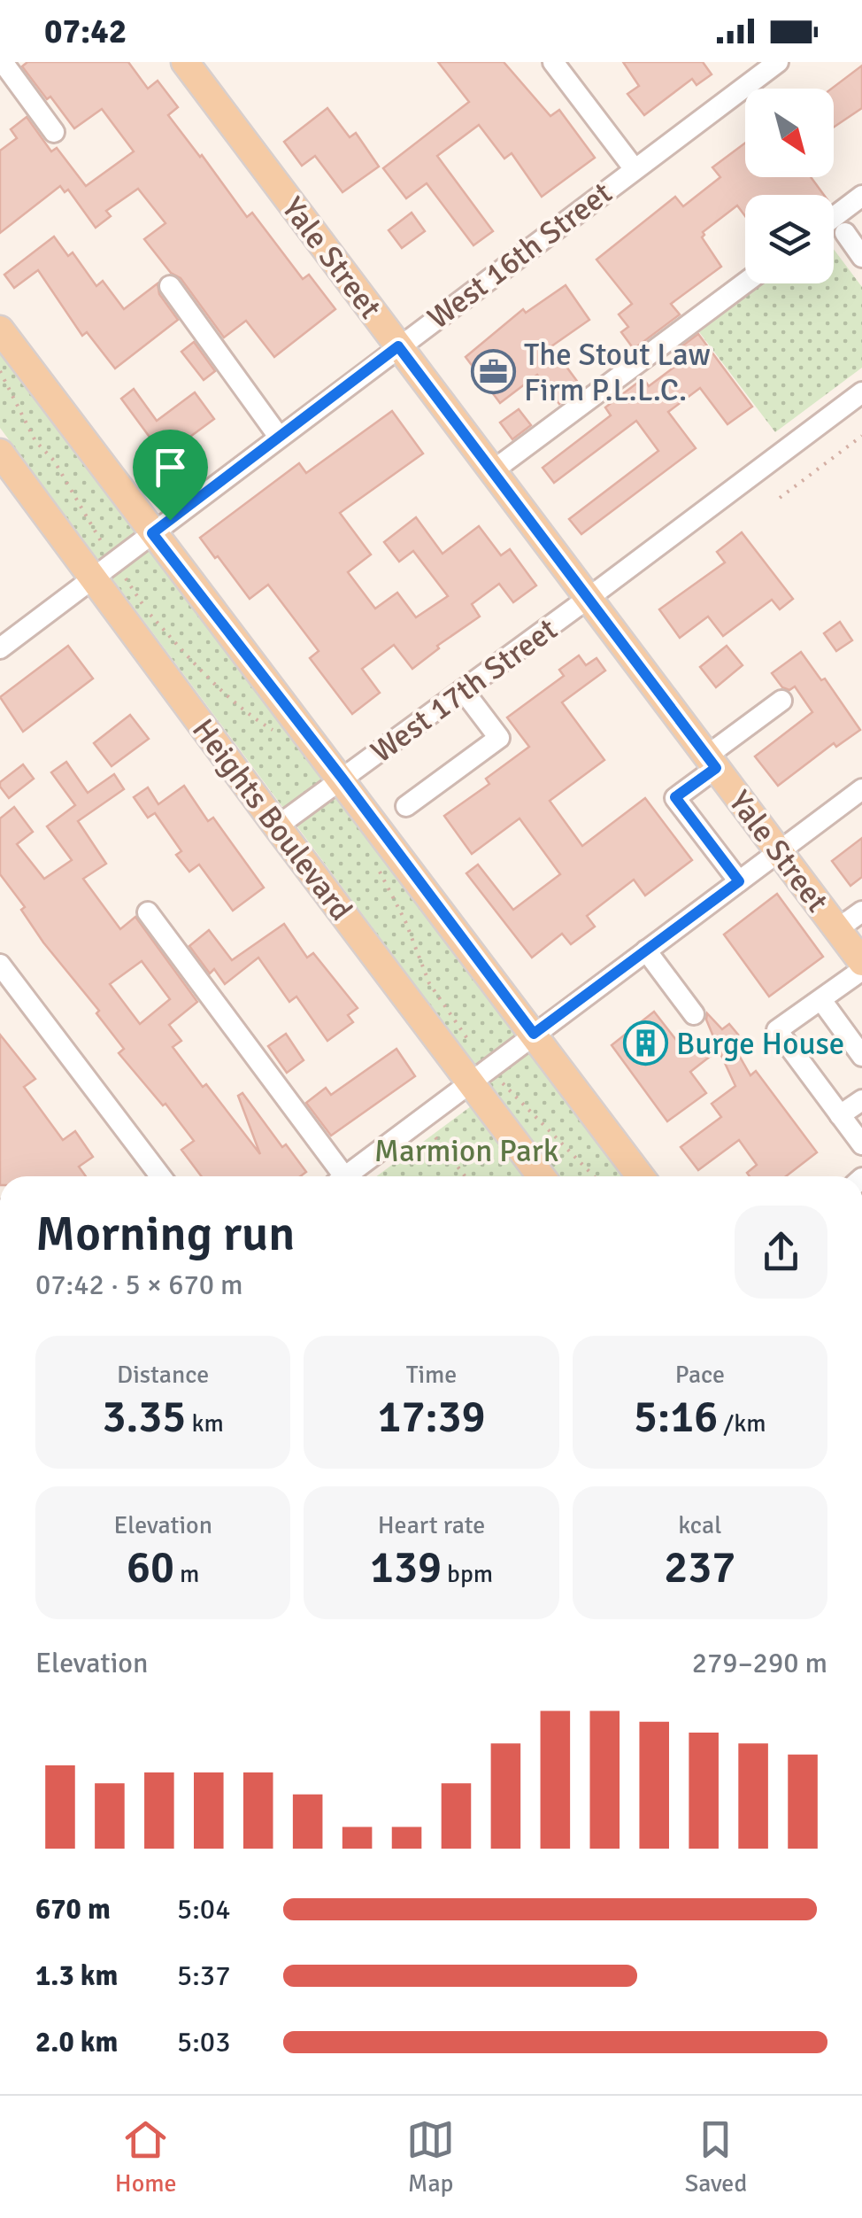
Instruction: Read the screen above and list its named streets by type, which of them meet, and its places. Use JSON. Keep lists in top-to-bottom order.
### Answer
{
  "streets": {
    "main road": ["Yale Street", "Heights Boulevard"],
    "street": ["West 16th Street", "West 17th Street"]
  },
  "crossings": [
    ["West 16th Street", "Yale Street"],
    ["West 16th Street", "Heights Boulevard"],
    ["Yale Street", "West 17th Street"],
    ["West 17th Street", "Heights Boulevard"]
  ],
  "parks": ["Marmion Park"],
  "places": {
    "office": ["The Stout Law Firm P.L.L.C."],
    "building": ["Burge House"]
  },
  "north": "bottom right",
  "page": {
    "status": "07:42",
    "heading": ["Morning run", "07:42 · 5 × 670 m"],
    "stats": [
      ["Distance", "3.35 km"],
      ["Time", "17:39"],
      ["Pace", "5:16 /km"],
      ["Elevation", "60 m"],
      ["Heart rate", "139 bpm"],
      ["kcal", "237"]
    ],
    "chart": ["Elevation", "279–290 m"],
    "list": [
      {
        "name": "670 m",
        "note": "5:04"
      },
      {
        "name": "1.3 km",
        "note": "5:37"
      },
      {
        "name": "2.0 km",
        "note": "5:03"
      }
    ],
    "tabs": ["Home", "Map", "Saved"]
  }
}
